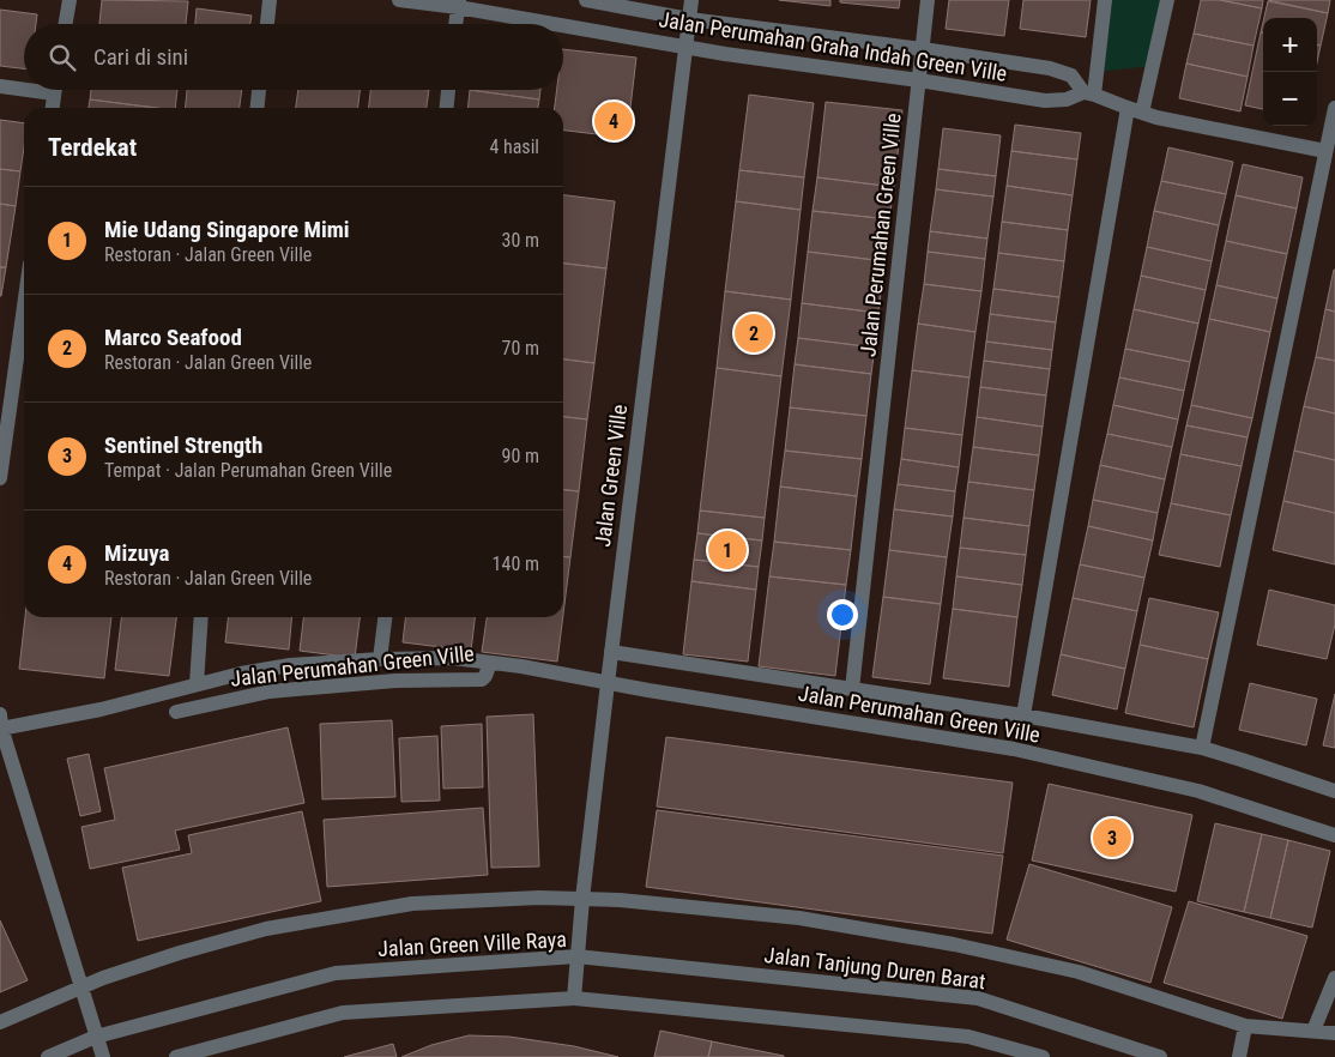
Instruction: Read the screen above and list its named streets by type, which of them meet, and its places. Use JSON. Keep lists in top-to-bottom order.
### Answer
{
  "streets": {
    "street": [
      "Jalan Perumahan Graha Indah Green Ville",
      "Jalan Perumahan Green Ville",
      "Jalan Green Ville",
      "Jalan Green Ville Raya",
      "Jalan Tanjung Duren Barat"
    ]
  },
  "crossings": [
    ["Jalan Perumahan Graha Indah Green Ville", "Jalan Perumahan Green Ville"],
    ["Jalan Perumahan Graha Indah Green Ville", "Jalan Green Ville"],
    ["Jalan Perumahan Green Ville", "Jalan Green Ville"],
    ["Jalan Perumahan Green Ville", "Jalan Green Ville Raya"],
    ["Jalan Green Ville", "Jalan Green Ville Raya"],
    ["Jalan Green Ville", "Jalan Tanjung Duren Barat"],
    ["Jalan Green Ville Raya", "Jalan Tanjung Duren Barat"]
  ],
  "page": {
    "map_buttons": ["+", "−"],
    "search": "Cari di sini",
    "pins": [
      "4",
      "2",
      "1",
      "3"
    ],
    "heading": ["Terdekat", "4 hasil"],
    "list": [
      {
        "mark": "1",
        "name": "Mie Udang Singapore Mimi",
        "note": "Restoran · Jalan Green Ville",
        "value": "30 m"
      },
      {
        "mark": "2",
        "name": "Marco Seafood",
        "note": "Restoran · Jalan Green Ville",
        "value": "70 m"
      },
      {
        "mark": "3",
        "name": "Sentinel Strength",
        "note": "Tempat · Jalan Perumahan Green Ville",
        "value": "90 m"
      },
      {
        "mark": "4",
        "name": "Mizuya",
        "note": "Restoran · Jalan Green Ville",
        "value": "140 m"
      }
    ]
  }
}
